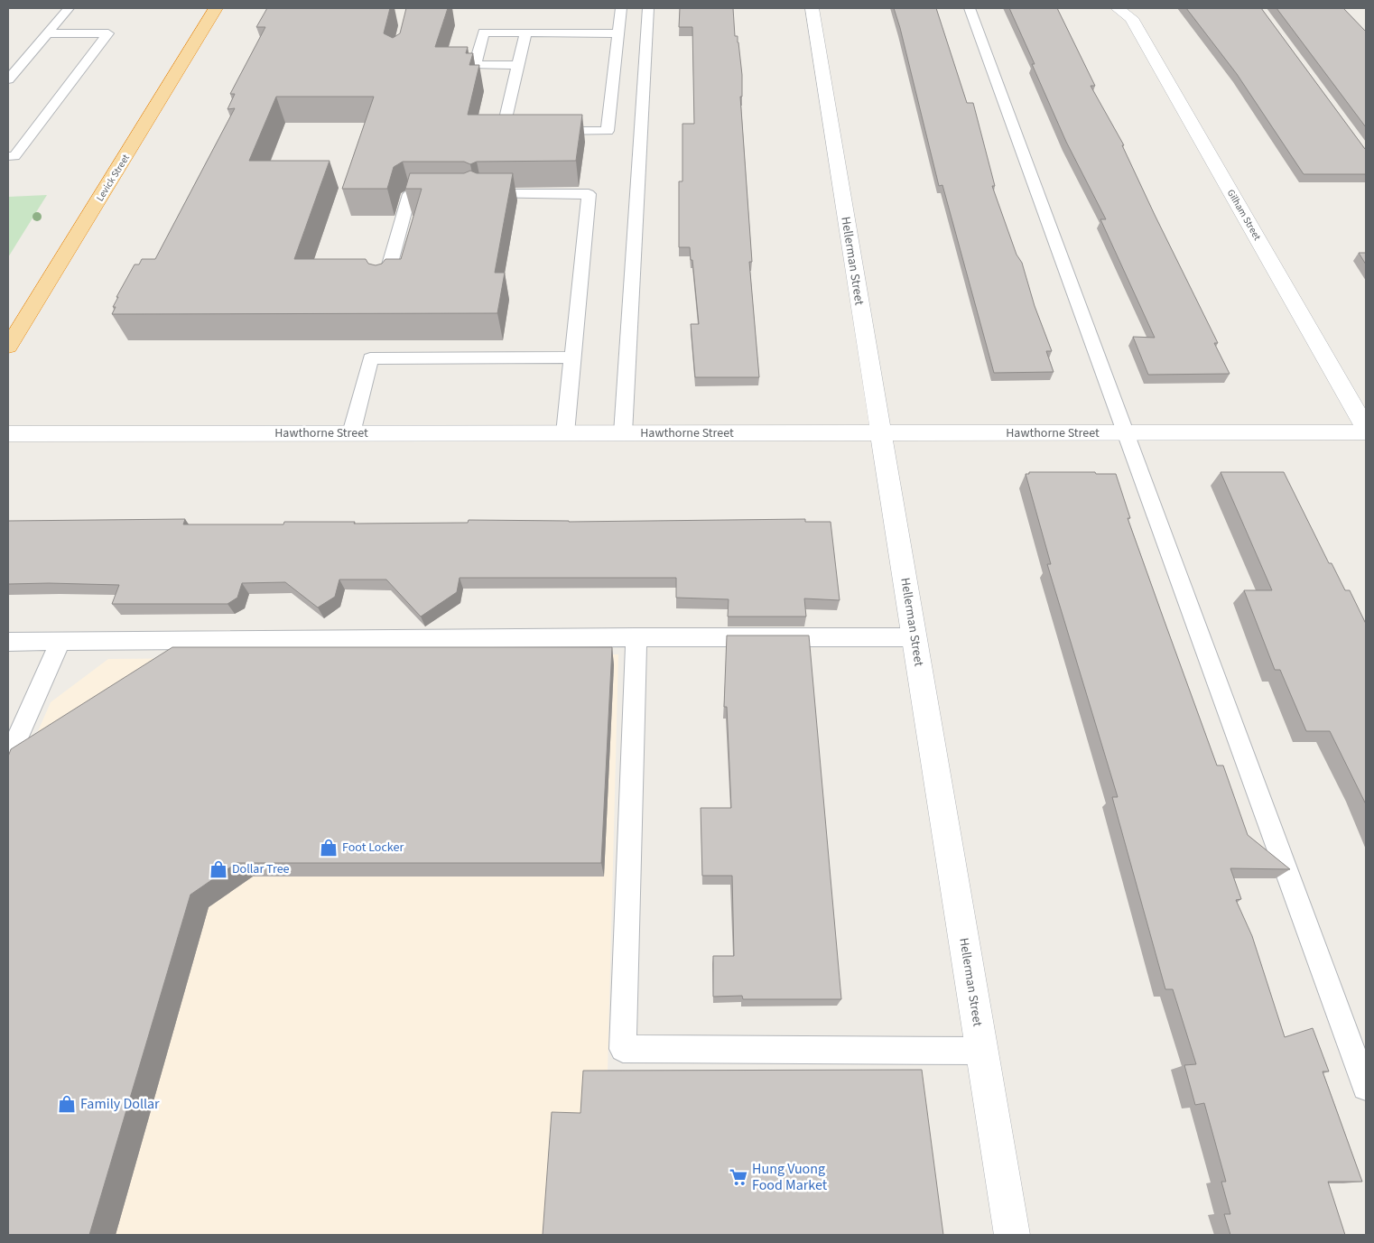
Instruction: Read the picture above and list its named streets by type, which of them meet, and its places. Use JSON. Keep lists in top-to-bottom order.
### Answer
{
  "streets": {
    "highway": ["Levick Street"],
    "street": ["Gilham Street", "Hellerman Street", "Hawthorne Street"]
  },
  "crossings": [
    ["Hellerman Street", "Hawthorne Street"]
  ],
  "places": {
    "shop": ["Foot Locker", "Dollar Tree", "Family Dollar"],
    "supermarket": ["Hung Vuong Food Market"]
  }
}
